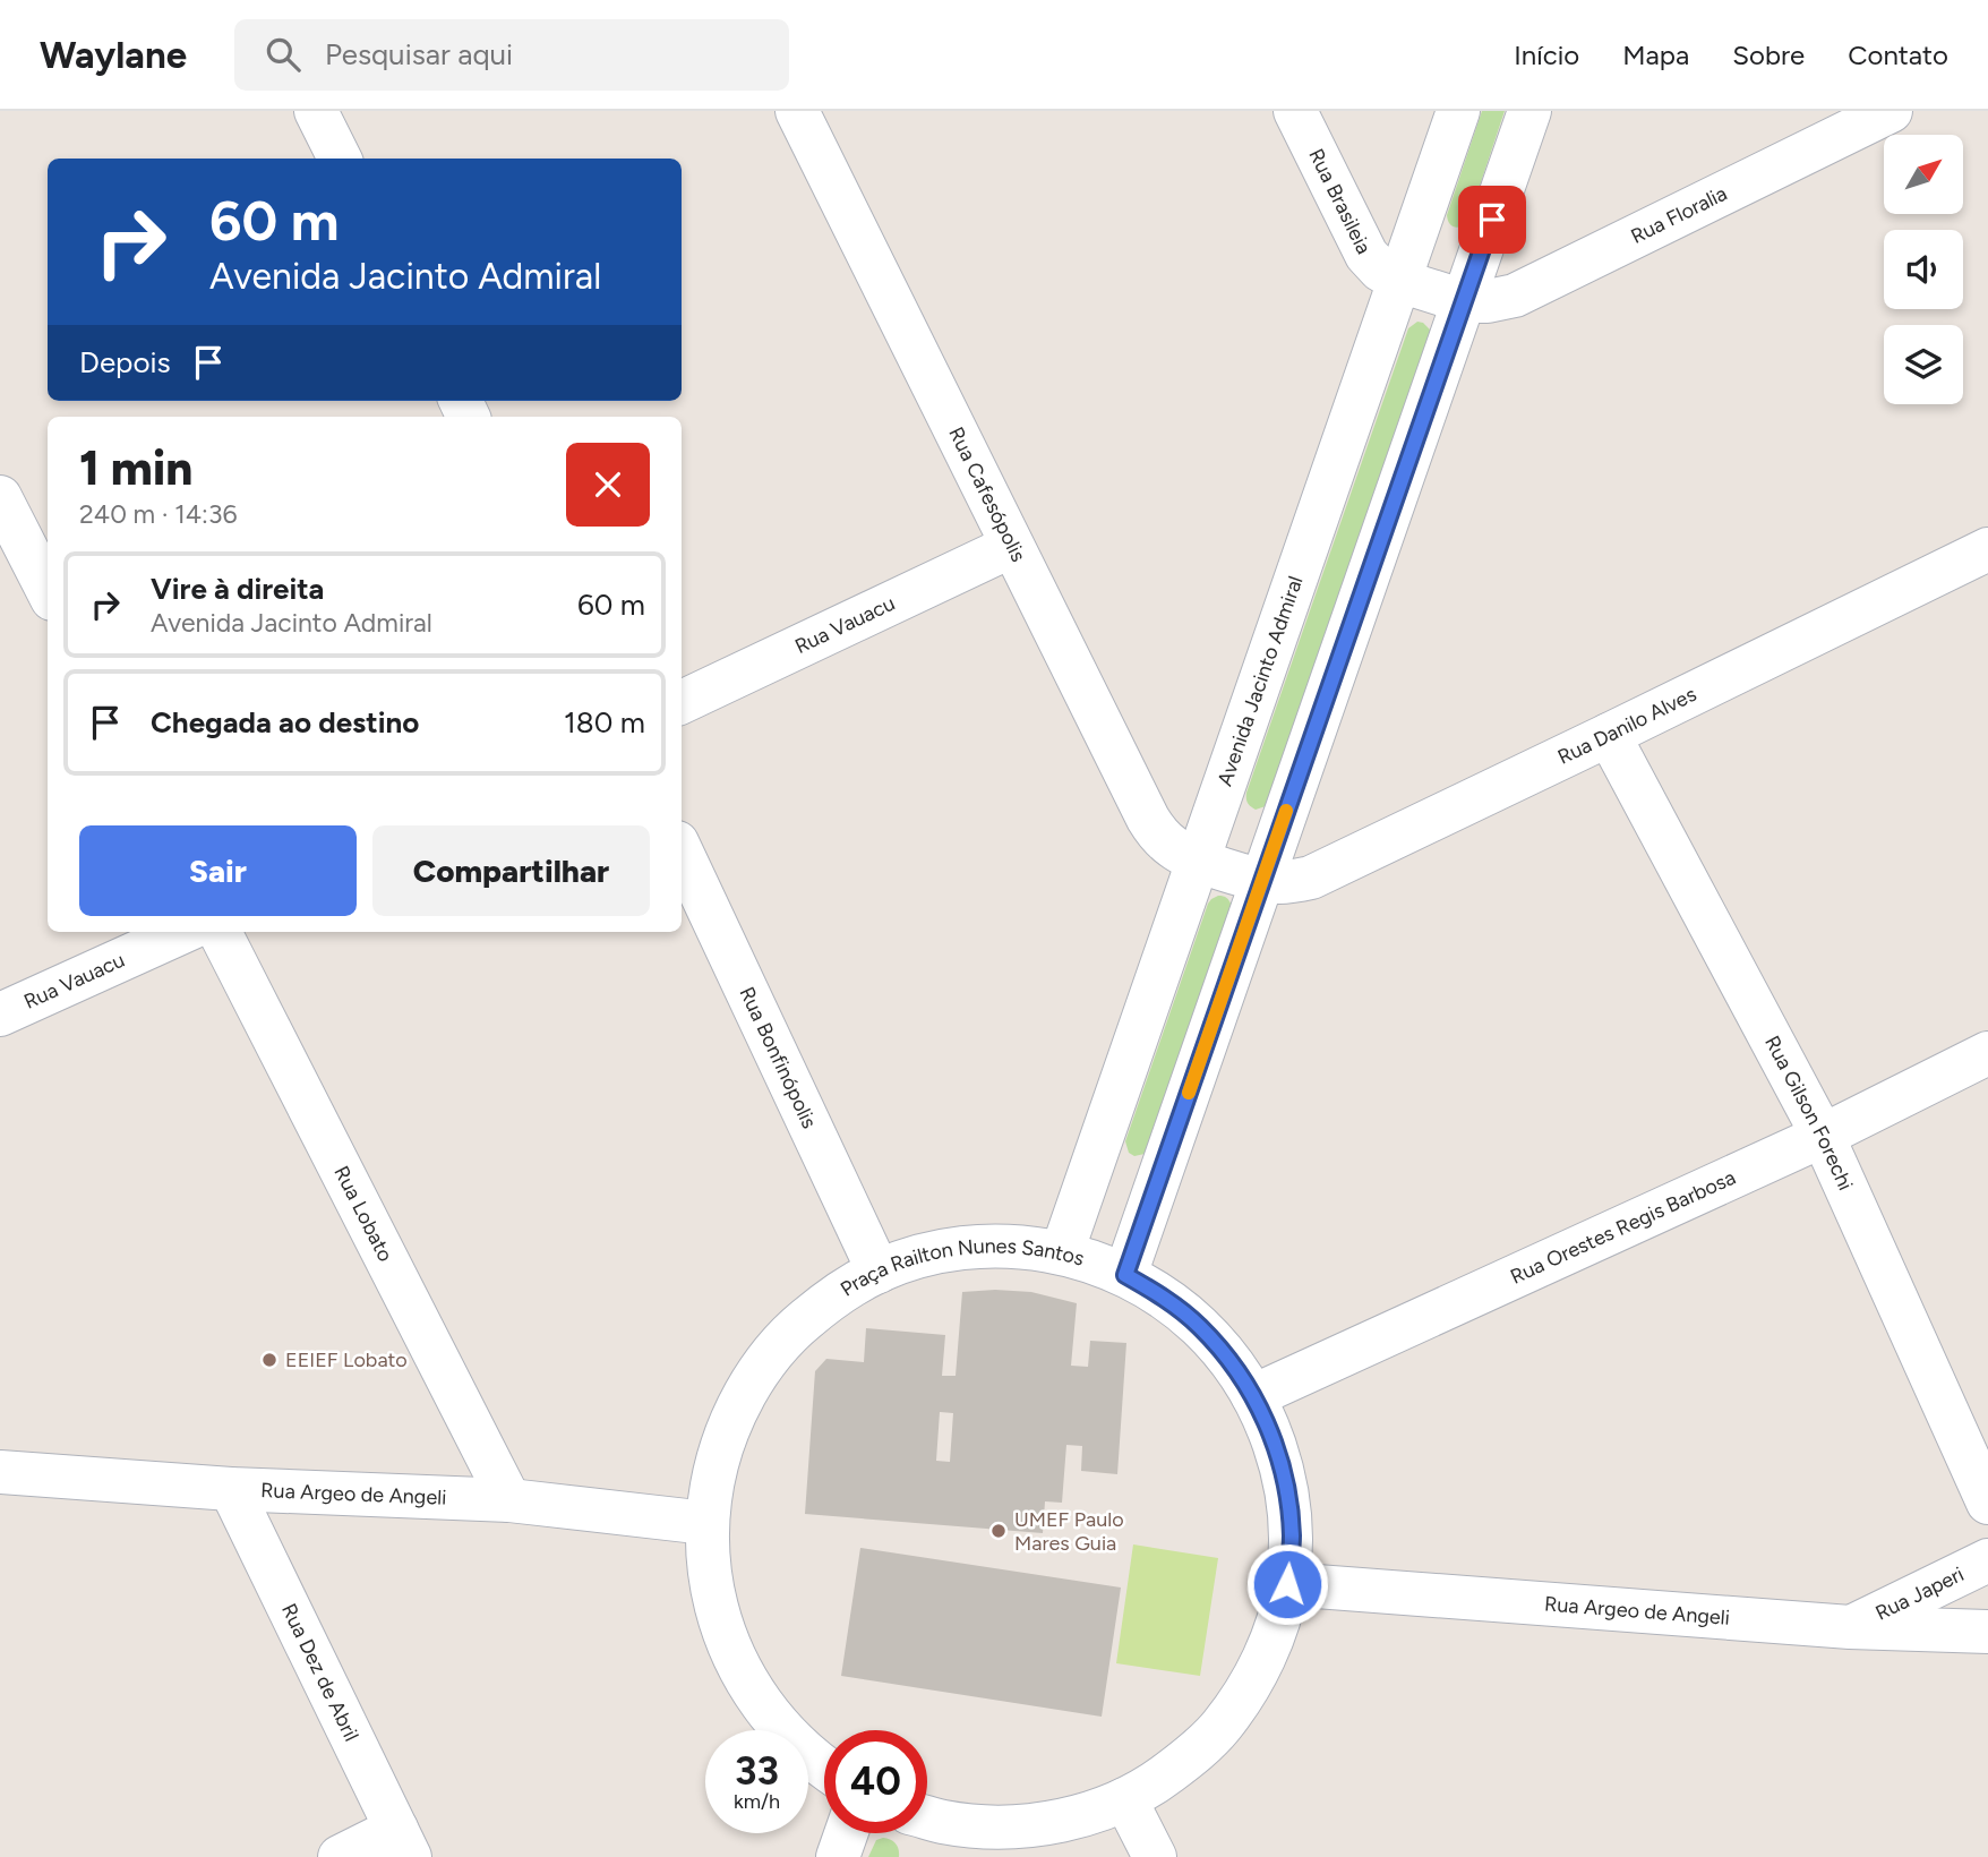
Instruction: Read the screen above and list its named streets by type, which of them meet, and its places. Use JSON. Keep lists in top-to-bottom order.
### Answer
{
  "streets": {
    "street": [
      "Rua Brasileia",
      "Rua Floralia",
      "Rua Cafesópolis",
      "Rua Vauacu",
      "Avenida Jacinto Admiral",
      "Rua Danilo Alves",
      "Rua Bonfinópolis",
      "Rua Gilson Forechi",
      "Rua Lobato",
      "Rua Orestes Regis Barbosa",
      "Praça Railton Nunes Santos",
      "Rua Argeo de Angeli",
      "Rua Japeri",
      "Rua Dez de Abril"
    ]
  },
  "crossings": [
    ["Rua Brasileia", "Avenida Jacinto Admiral"],
    ["Rua Cafesópolis", "Rua Vauacu"],
    ["Rua Cafesópolis", "Avenida Jacinto Admiral"],
    ["Rua Cafesópolis", "Rua Danilo Alves"],
    ["Avenida Jacinto Admiral", "Praça Railton Nunes Santos"],
    ["Rua Danilo Alves", "Rua Gilson Forechi"],
    ["Rua Bonfinópolis", "Praça Railton Nunes Santos"],
    ["Rua Gilson Forechi", "Rua Orestes Regis Barbosa"],
    ["Rua Lobato", "Rua Argeo de Angeli"],
    ["Rua Orestes Regis Barbosa", "Praça Railton Nunes Santos"],
    ["Praça Railton Nunes Santos", "Rua Argeo de Angeli"],
    ["Rua Argeo de Angeli", "Rua Japeri"],
    ["Rua Argeo de Angeli", "Rua Dez de Abril"]
  ],
  "places": ["EEIEF Lobato", "UMEF Paulo Mares Guia"],
  "north": "top right",
  "page": {
    "header": "Waylane",
    "search": "Pesquisar aqui",
    "nav": [
      "Início",
      "Mapa",
      "Sobre",
      "Contato"
    ],
    "turn": ["60 m", "Avenida Jacinto Admiral"],
    "then": "Depois",
    "heading": ["1 min", "240 m · 14:36"],
    "list": [
      {
        "name": "Vire à direita",
        "note": "Avenida Jacinto Admiral",
        "value": "60 m"
      },
      {
        "name": "Chegada ao destino",
        "value": "180 m"
      }
    ],
    "buttons": ["Sair", "Compartilhar"],
    "speed": "33 km/h",
    "limit": "40"
  }
}
